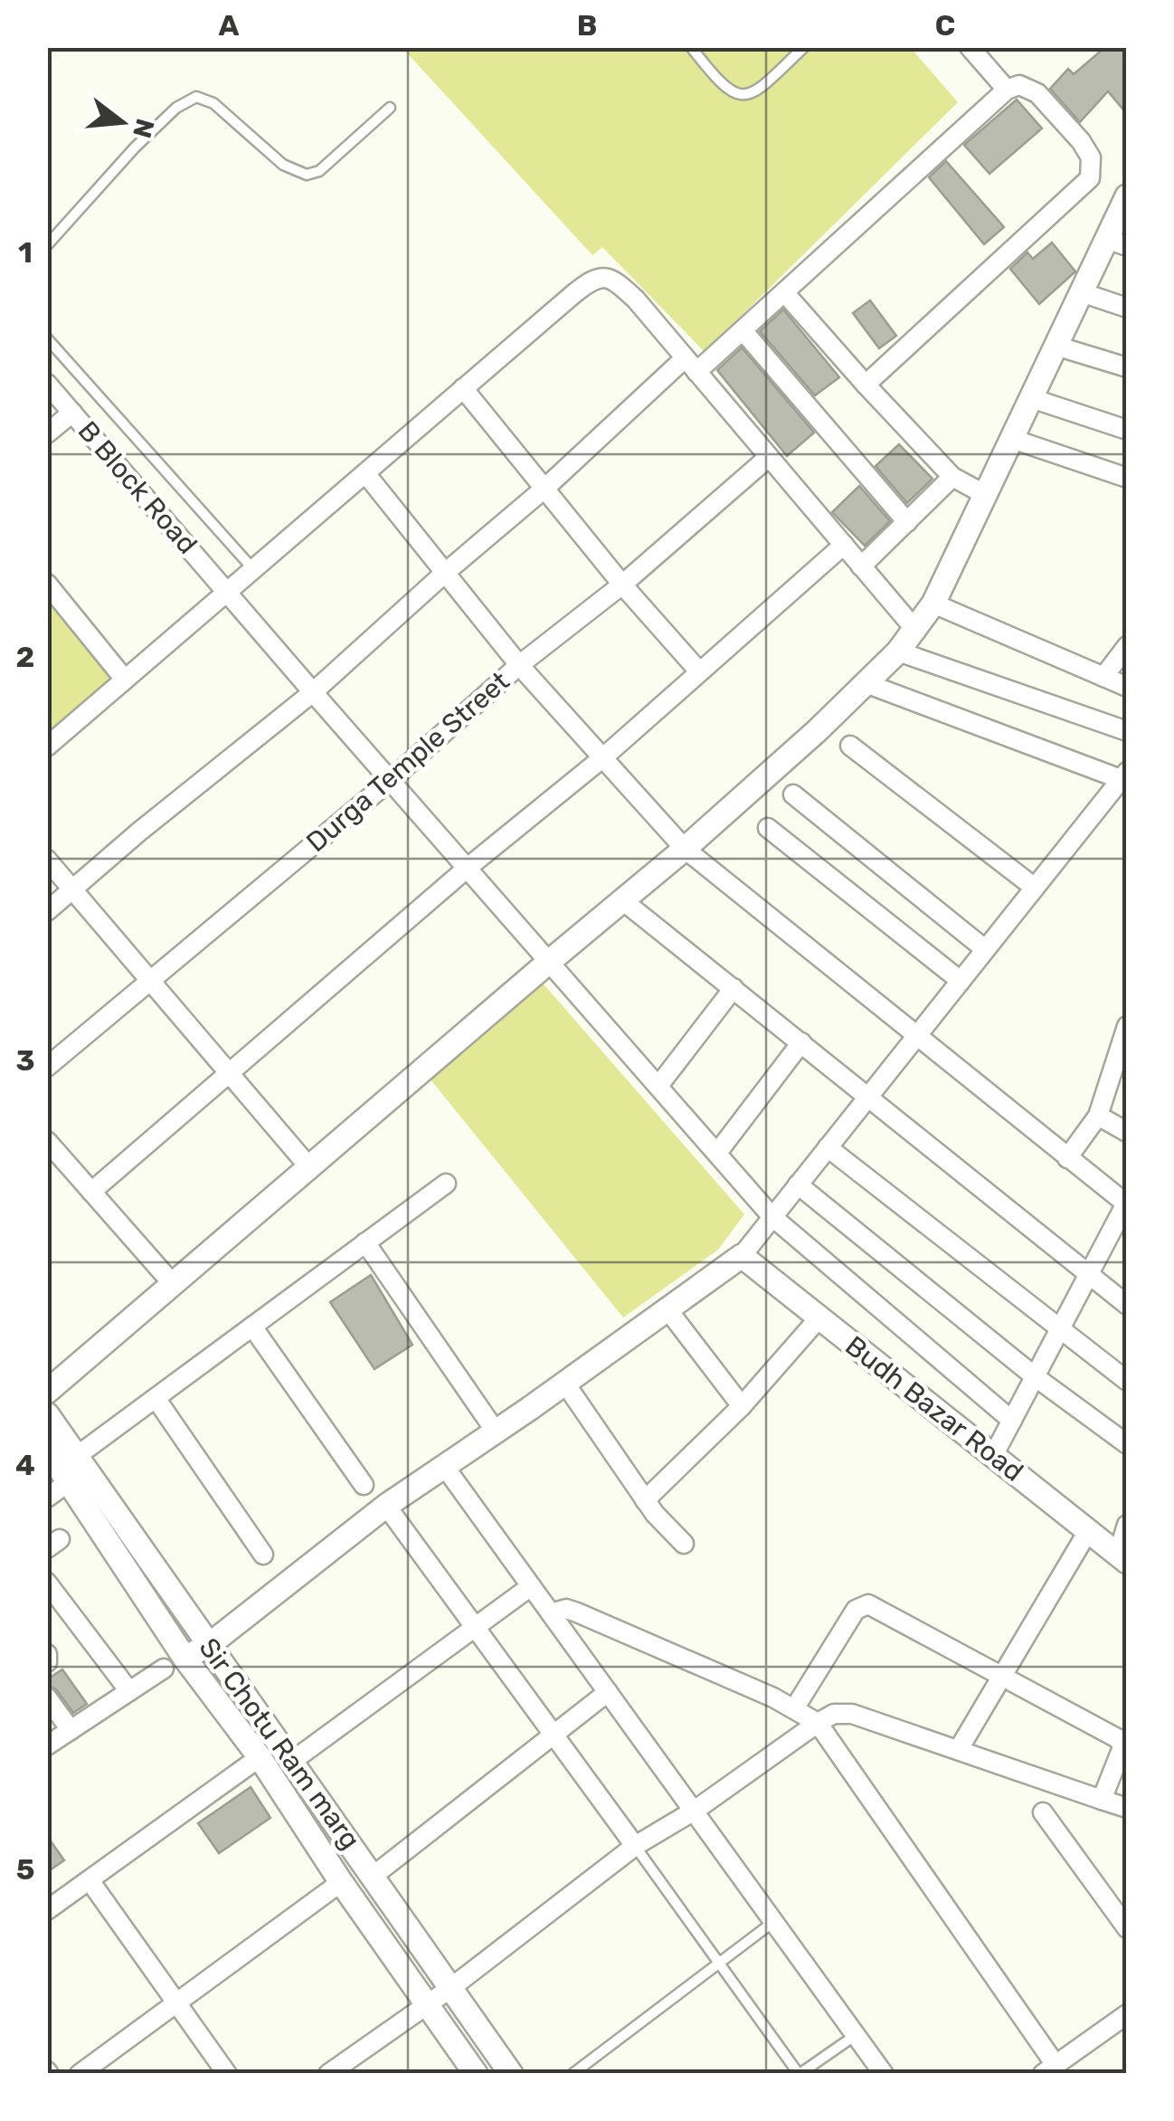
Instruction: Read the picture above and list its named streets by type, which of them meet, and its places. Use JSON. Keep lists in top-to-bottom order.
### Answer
{
  "streets": {
    "street": [
      "B Block Road",
      "Durga Temple Street",
      "Budh Bazar Road",
      "Sir Chotu Ram marg"
    ]
  },
  "crossings": [
    ["B Block Road", "Durga Temple Street"]
  ],
  "north": "right",
  "grid": {
    "columns": ["A", "B", "C"],
    "rows": [
      "1",
      "2",
      "3",
      "4",
      "5"
    ]
  }
}
